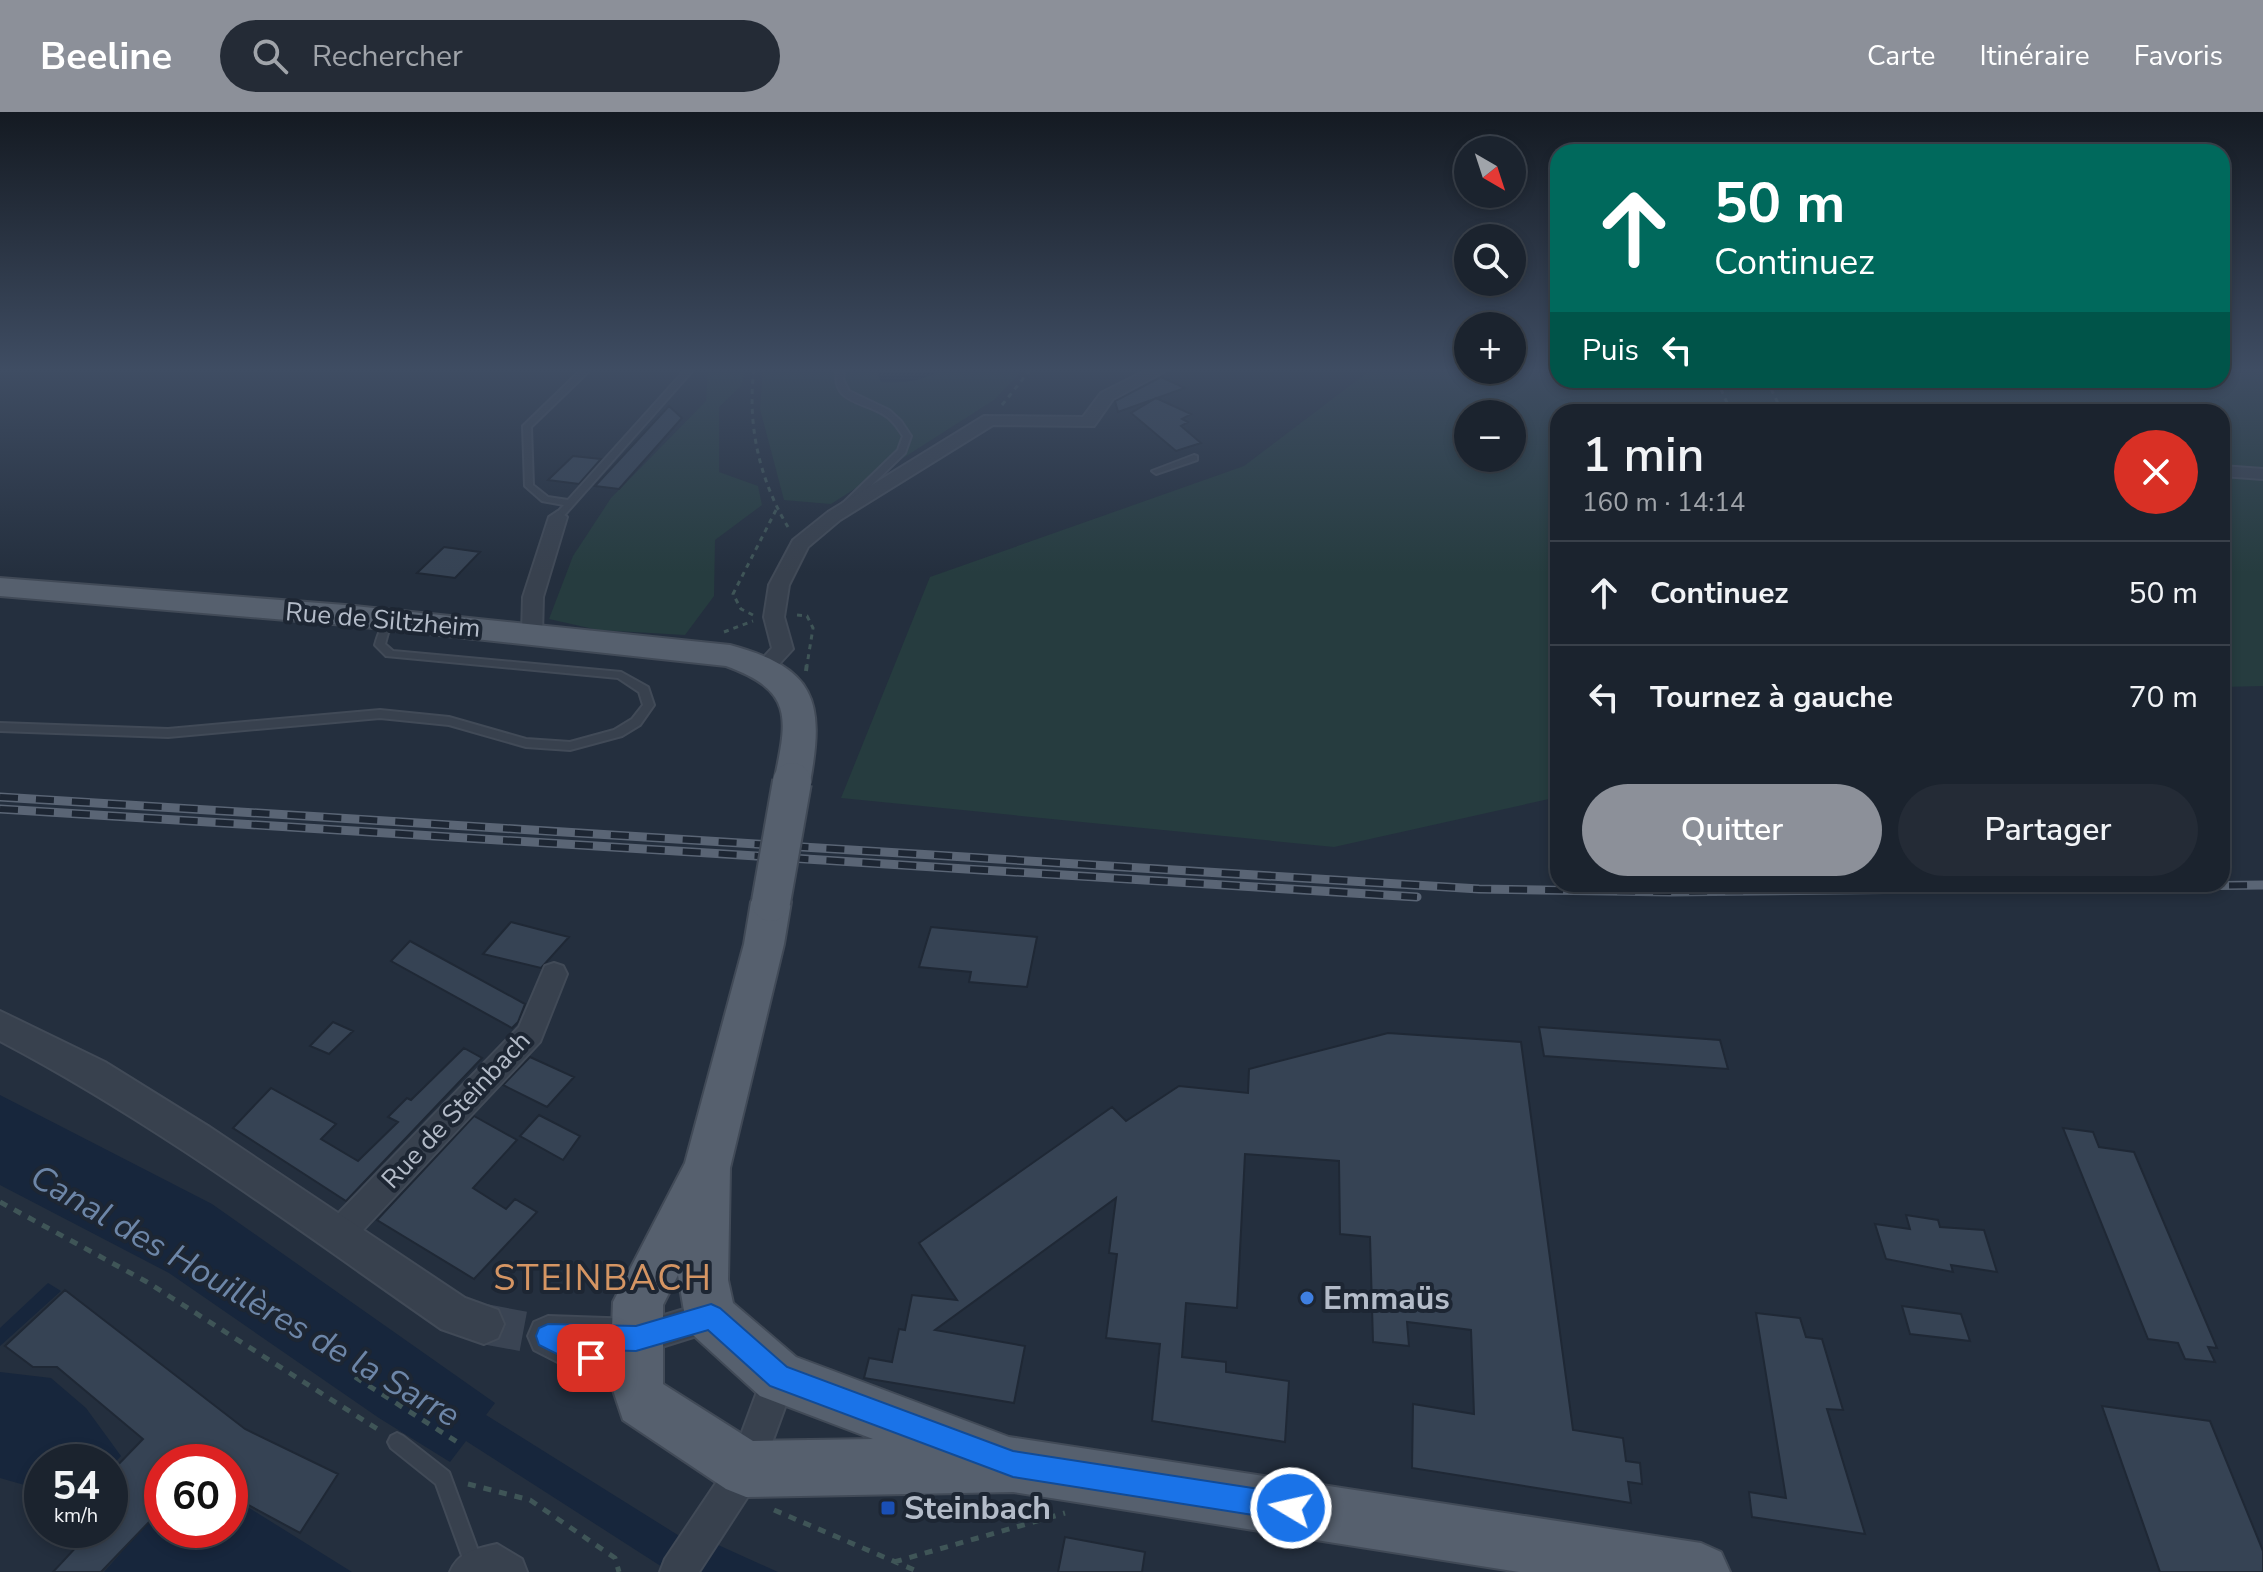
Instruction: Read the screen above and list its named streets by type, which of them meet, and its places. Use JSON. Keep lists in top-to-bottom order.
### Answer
{
  "streets": {
    "main road": ["Rue de Siltzheim"],
    "street": ["Rue de Steinbach"]
  },
  "districts": ["STEINBACH"],
  "water": ["Canal des Houillères de la Sarre"],
  "places": {
    "other": ["Emmaüs"],
    "transit": ["Steinbach"]
  },
  "north": "bottom right",
  "page": {
    "header": "Beeline",
    "search": "Rechercher",
    "nav": ["Carte", "Itinéraire", "Favoris"],
    "map_buttons": ["+", "−"],
    "turn": ["50 m", "Continuez"],
    "then": "Puis",
    "heading": ["1 min", "160 m · 14:14"],
    "list": [
      {
        "name": "Continuez",
        "value": "50 m"
      },
      {
        "name": "Tournez à gauche",
        "value": "70 m"
      }
    ],
    "buttons": ["Quitter", "Partager"],
    "speed": "54 km/h",
    "limit": "60"
  }
}
